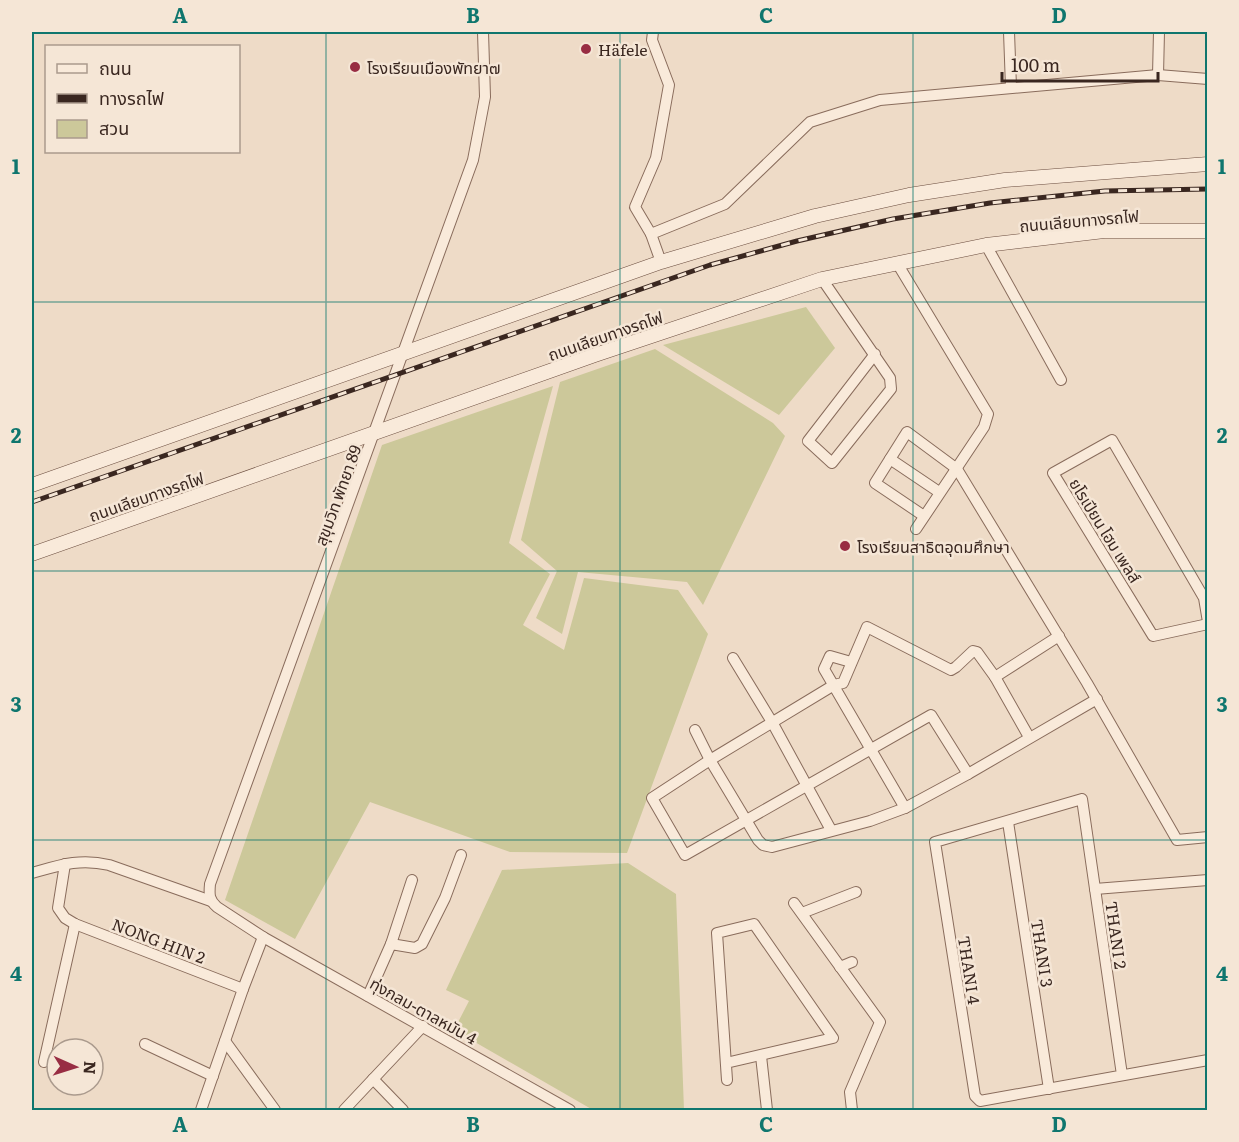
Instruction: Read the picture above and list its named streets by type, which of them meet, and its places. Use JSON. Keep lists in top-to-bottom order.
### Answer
{
  "streets": {
    "street": [
      "ถนนเลียบทางรถไฟ",
      "สุขุมวิท พัทยา 89",
      "ยโรเปียน โฮม เพลส์",
      "THANI 2",
      "NONG HIN 2",
      "THANI 3",
      "THANI 4",
      "ทุ่งกลม-ตาลหมัน 4"
    ]
  },
  "crossings": [
    ["ถนนเลียบทางรถไฟ", "สุขุมวิท พัทยา 89"],
    ["THANI 2", "THANI 3"],
    ["THANI 2", "THANI 4"],
    ["THANI 3", "THANI 4"]
  ],
  "places": ["Häfele", "โรงเรียนเมืองพัทยา๗", "โรงเรียนสาธิตอุดมศึกษา"],
  "legend": ["ถนน", "ทางรถไฟ", "สวน"],
  "scale_bar": "100 m",
  "north": "right",
  "grid": {
    "columns": [
      "A",
      "B",
      "C",
      "D"
    ],
    "rows": [
      "1",
      "2",
      "3",
      "4"
    ]
  }
}
